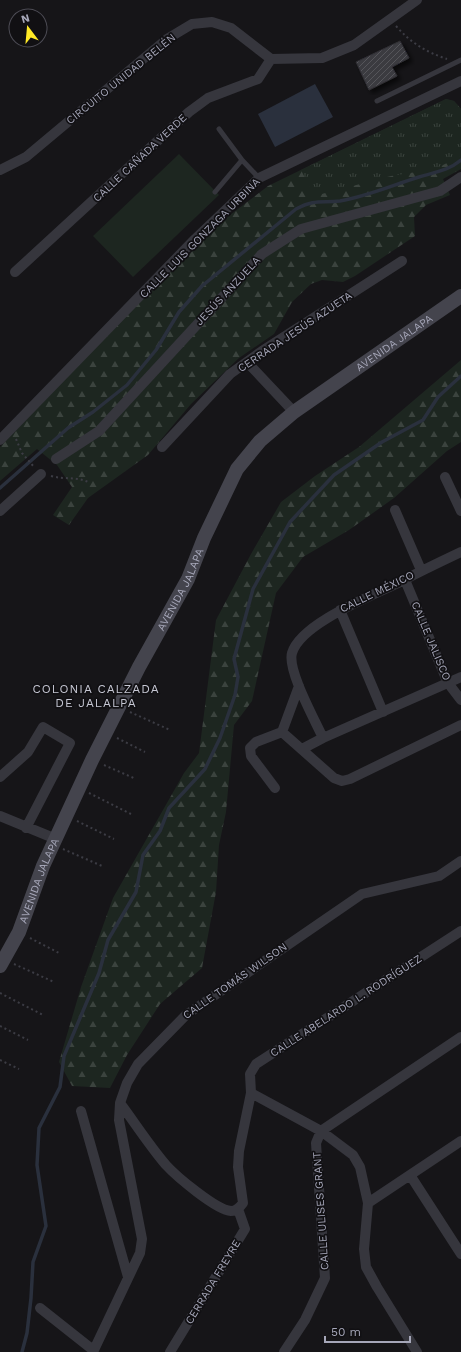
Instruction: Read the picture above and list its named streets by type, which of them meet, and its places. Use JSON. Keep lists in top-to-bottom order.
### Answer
{
  "streets": {
    "street": [
      "CIRCUITO UNIDAD BELÉN",
      "CALLE CAÑADA VERDE",
      "CALLE LUIS GONZAGA URBINA",
      "JESÚS ANZUELA",
      "CERRADA JESÚS AZUETA",
      "AVENIDA JALAPA",
      "CALLE MÉXICO",
      "CALLE JALISCO",
      "CALLE TOMÁS WILSON",
      "CALLE ABELARDO L. RODRÍGUEZ",
      "CALLE ULISES GRANT",
      "CERRADA FREYRE"
    ]
  },
  "crossings": [
    ["CIRCUITO UNIDAD BELÉN", "CALLE CAÑADA VERDE"],
    ["CALLE MÉXICO", "CALLE JALISCO"],
    ["CALLE ABELARDO L. RODRÍGUEZ", "CERRADA FREYRE"]
  ],
  "districts": ["COLONIA CALZADA DE JALALPA"],
  "scale_bar": "50 m",
  "north": "top"
}
